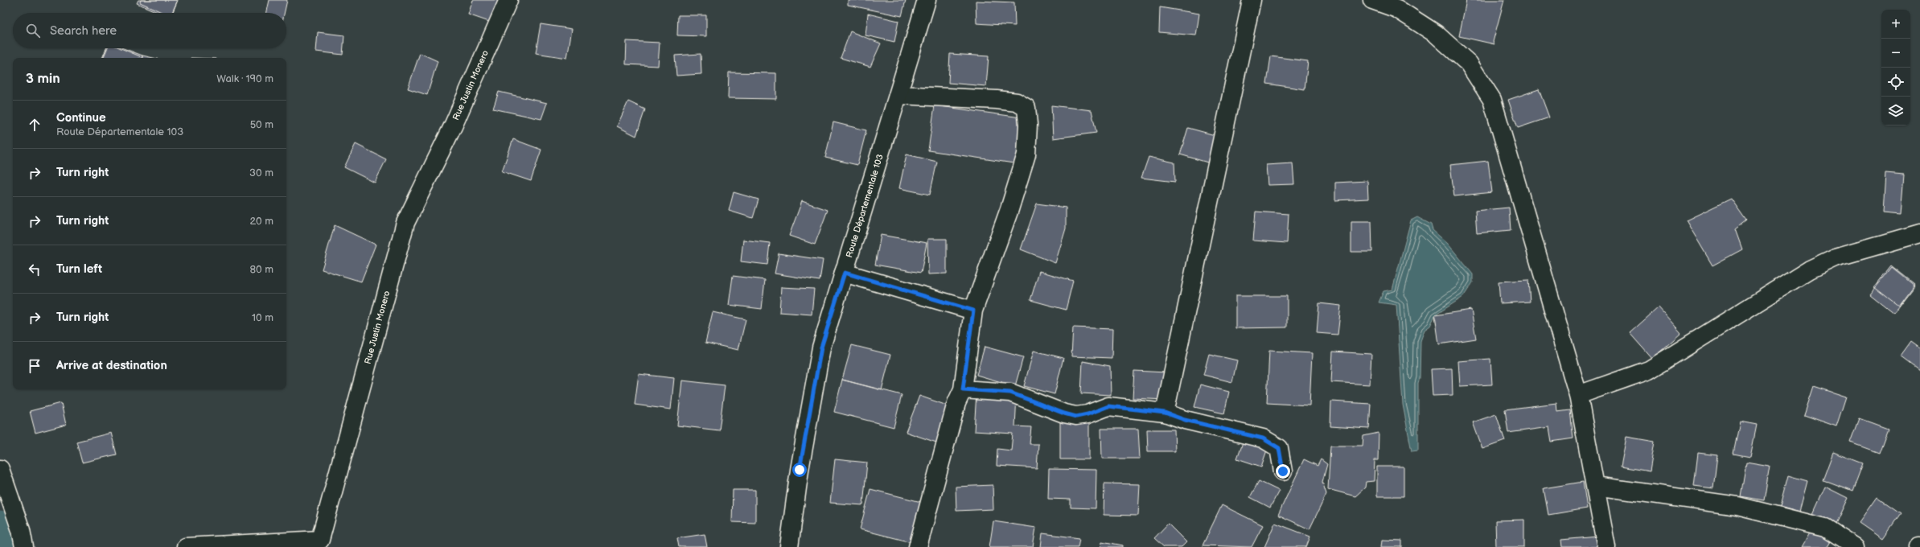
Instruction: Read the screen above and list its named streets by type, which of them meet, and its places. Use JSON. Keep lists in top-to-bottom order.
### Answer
{
  "streets": {
    "street": ["Rue Justin Monero", "Route Départementale 103"]
  },
  "page": {
    "map_buttons": ["+", "−"],
    "search": "Search here",
    "heading": ["3 min", "Walk · 190 m"],
    "list": [
      ["Continue", "Route Départementale 103", "50 m"],
      ["Turn right", "30 m"],
      ["Turn right", "20 m"],
      ["Turn left", "80 m"],
      ["Turn right", "10 m"],
      "Arrive at destination"
    ]
  }
}
